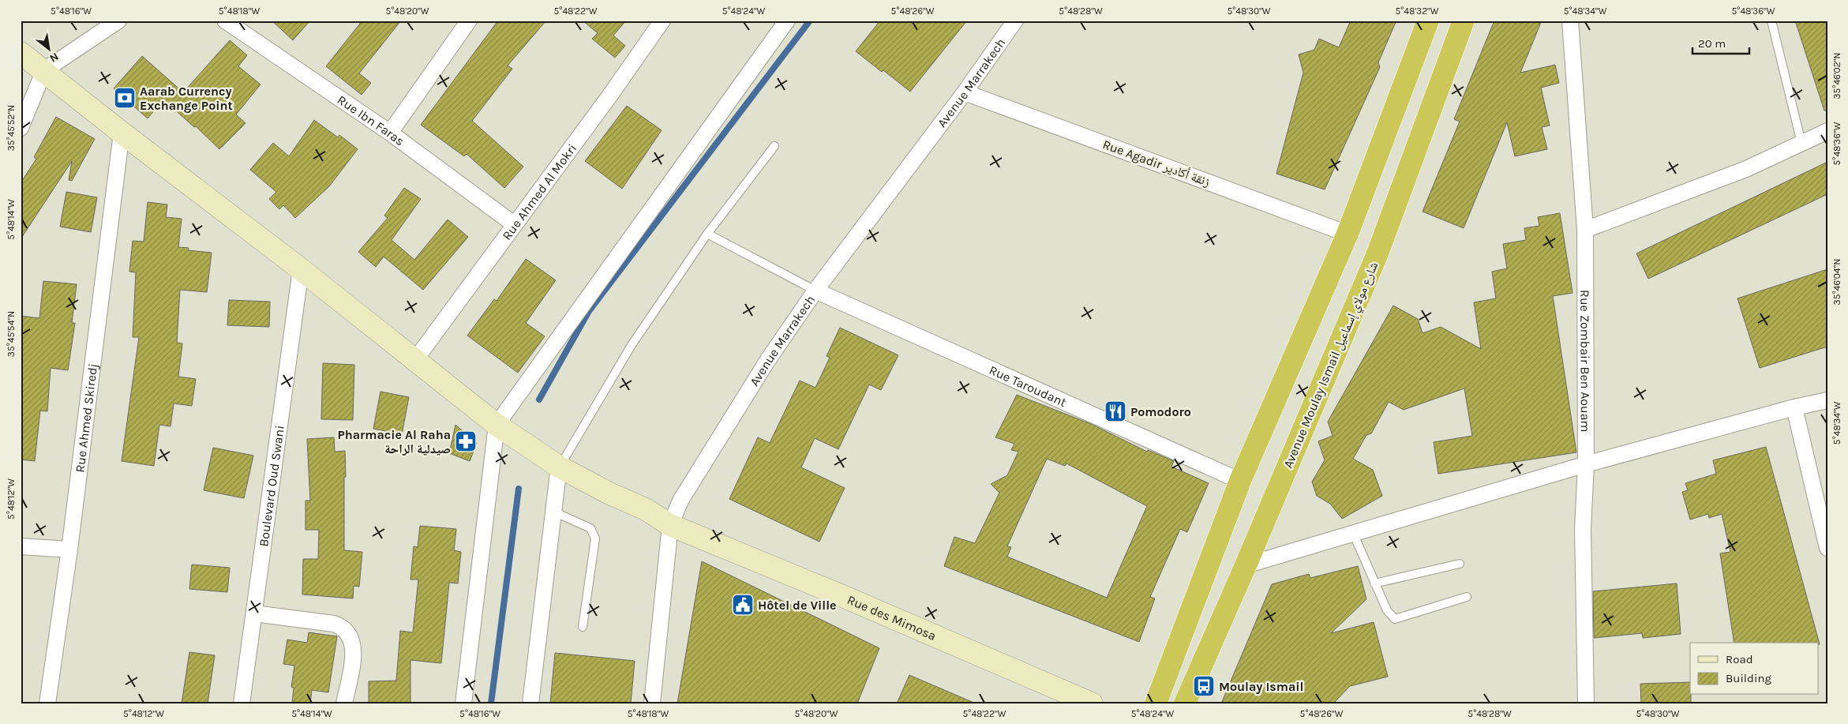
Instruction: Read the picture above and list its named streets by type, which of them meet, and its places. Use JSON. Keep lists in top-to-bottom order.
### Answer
{
  "streets": {
    "highway": ["Avenue Moulay Ismail شارع مولاي إسماعيل"],
    "main road": ["Rue des Mimosa"],
    "street": [
      "Avenue Marrakech",
      "Rue Ibn Faras",
      "Rue Agadir زنقة أكادير",
      "Rue Ahmed Al Mokri",
      "Rue Zombair Ben Aouam",
      "Rue Taroudant",
      "Rue Ahmed Skiredj",
      "Boulevard Oud Swani"
    ]
  },
  "crossings": [
    ["Avenue Marrakech", "Rue Agadir زنقة أكادير"],
    ["Avenue Marrakech", "Rue Taroudant"],
    ["Avenue Marrakech", "Rue des Mimosa"],
    ["Rue Ibn Faras", "Rue Ahmed Al Mokri"],
    ["Rue Ahmed Al Mokri", "Rue des Mimosa"],
    ["Rue Ahmed Skiredj", "Rue des Mimosa"],
    ["Boulevard Oud Swani", "Rue des Mimosa"]
  ],
  "places": {
    "bank": ["Aarab Currency Exchange Point"],
    "restaurant": ["Pomodoro"],
    "pharmacy": ["Pharmacie Al Raha صيدلية الراحة"],
    "public building": ["Hôtel de Ville"],
    "bus stop": ["Moulay Ismail"]
  },
  "legend": ["Road", "Building"],
  "scale_bar": "20 m",
  "north": "bottom right",
  "coordinates": [
    "5°48'16\"W",
    "5°48'18\"W",
    "5°48'20\"W",
    "5°48'22\"W",
    "5°48'24\"W",
    "5°48'26\"W",
    "5°48'28\"W",
    "5°48'30\"W",
    "5°48'32\"W",
    "5°48'34\"W",
    "5°48'36\"W",
    "35°46'02\"N",
    "35°45'52\"N",
    "5°48'14\"W",
    "35°46'04\"N",
    "35°45'54\"N",
    "5°48'12\"W"
  ]
}
